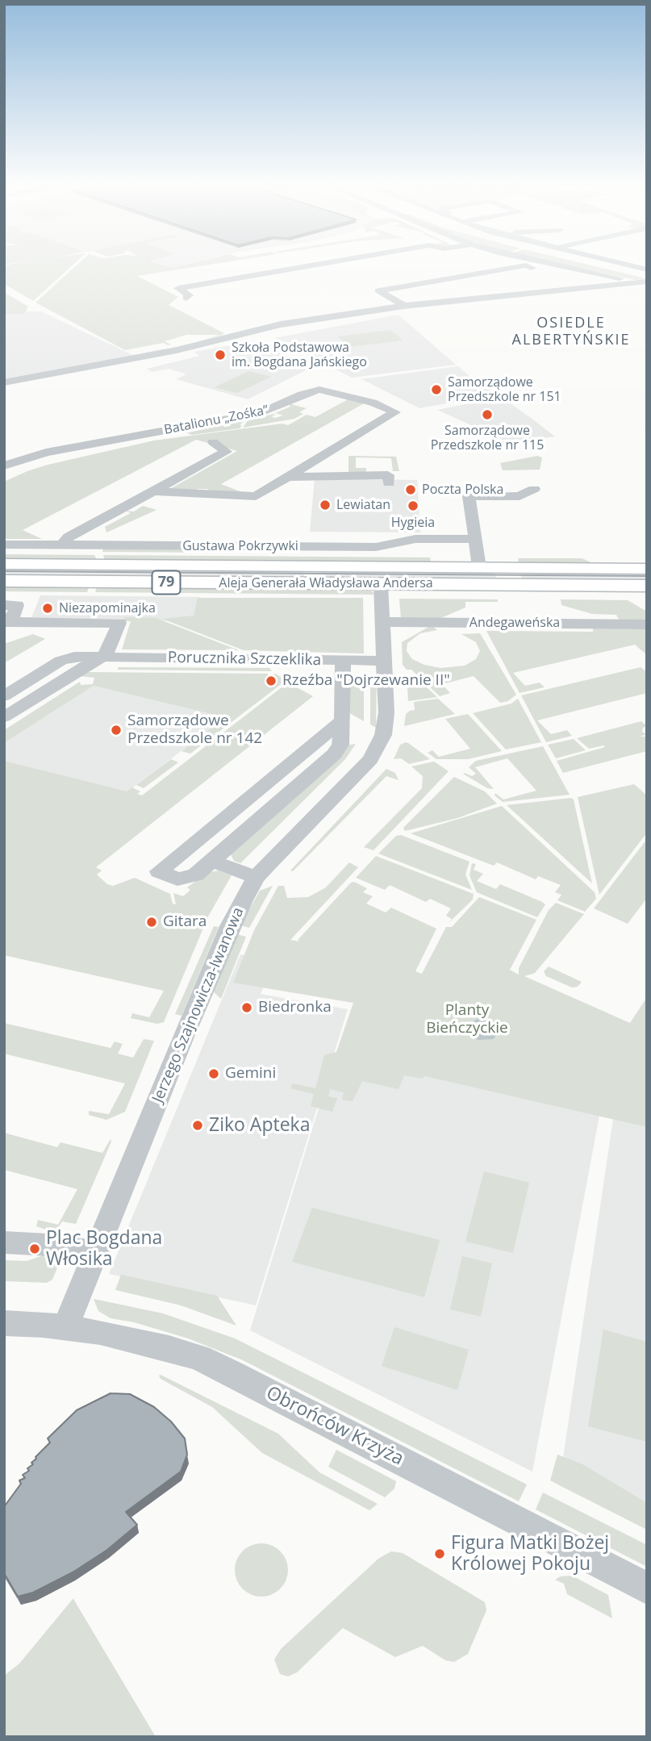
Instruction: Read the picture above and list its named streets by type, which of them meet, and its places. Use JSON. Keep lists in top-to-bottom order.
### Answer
{
  "streets": {
    "main road": ["79", "Aleja Generała Władysława Andersa"],
    "street": [
      "Batalionu „Zośka”",
      "Gustawa Pokrzywki",
      "Andegaweńska",
      "Porucznika Szczeklika",
      "Jerzego Szajnowicza-Iwanowa",
      "Obrońców Krzyża"
    ]
  },
  "crossings": [
    ["Batalionu „Zośka”", "Gustawa Pokrzywki"],
    ["Aleja Generała Władysława Andersa", "Jerzego Szajnowicza-Iwanowa"],
    ["Andegaweńska", "Jerzego Szajnowicza-Iwanowa"],
    ["Porucznika Szczeklika", "Jerzego Szajnowicza-Iwanowa"],
    ["Jerzego Szajnowicza-Iwanowa", "Obrońców Krzyża"]
  ],
  "districts": ["OSIEDLE ALBERTYŃSKIE"],
  "parks": ["Planty Bieńczyckie"],
  "places": [
    "Szkoła Podstawowa im. Bogdana Jańskiego",
    "Samorządowe Przedszkole nr 151",
    "Samorządowe Przedszkole nr 115",
    "Poczta Polska",
    "Lewiatan",
    "Hygieia",
    "Niezapominajka",
    "Rzeźba \"Dojrzewanie II\"",
    "Samorządowe Przedszkole nr 142",
    "Gitara",
    "Biedronka",
    "Gemini",
    "Ziko Apteka",
    "Plac Bogdana Włosika",
    "Figura Matki Bożej Królowej Pokoju"
  ]
}
